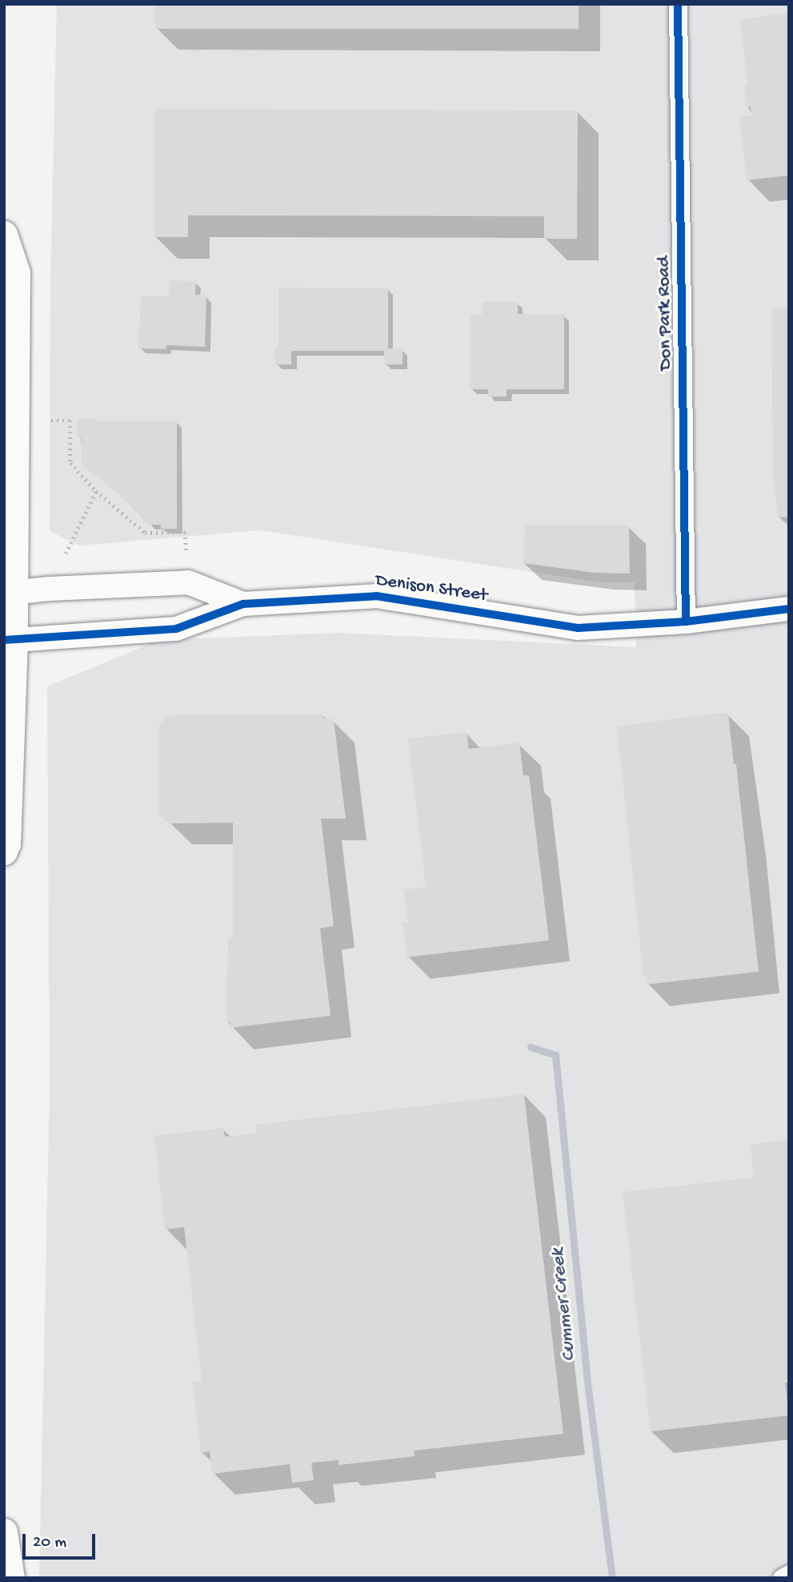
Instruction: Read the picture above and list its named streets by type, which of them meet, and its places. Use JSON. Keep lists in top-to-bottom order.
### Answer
{
  "streets": {
    "street": ["Don Park Road", "Denison Street"]
  },
  "crossings": [
    ["Don Park Road", "Denison Street"]
  ],
  "water": ["Cummer Creek"],
  "scale_bar": "20 m"
}
